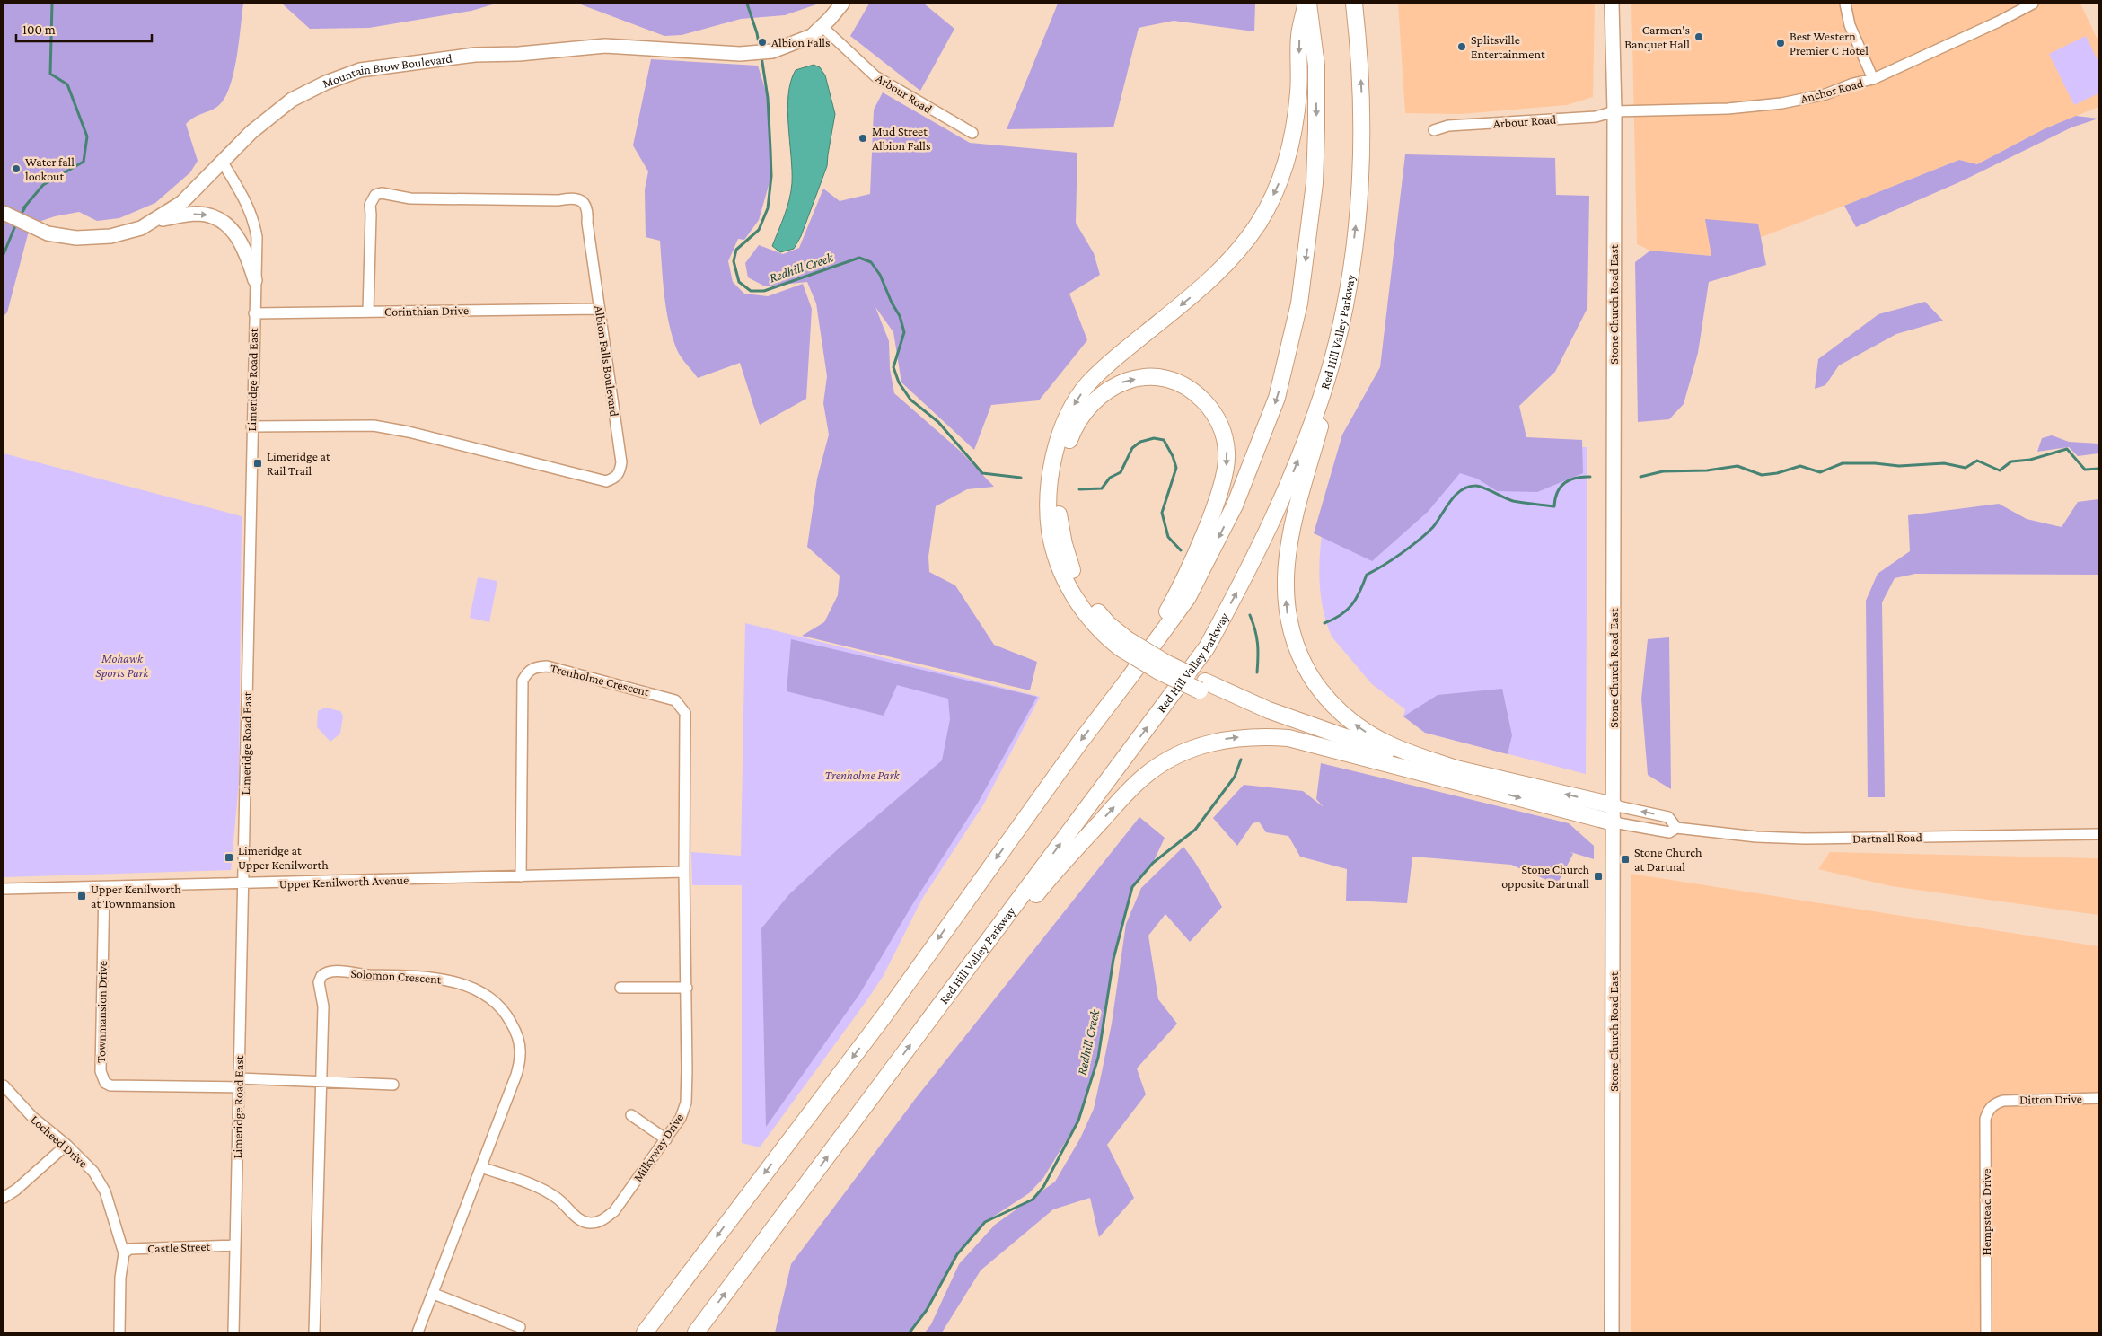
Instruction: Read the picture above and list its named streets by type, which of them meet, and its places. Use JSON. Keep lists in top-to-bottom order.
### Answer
{
  "streets": {
    "highway": ["Red Hill Valley Parkway"],
    "main road": ["Mountain Brow Boulevard", "Stone Church Road East"],
    "street": [
      "Anchor Road",
      "Arbour Road",
      "Corinthian Drive",
      "Albion Falls Boulevard",
      "Limeridge Road East",
      "Trenholme Crescent",
      "Dartnall Road",
      "Upper Kenilworth Avenue",
      "Solomon Crescent",
      "Townmansion Drive",
      "Ditton Drive",
      "Locheed Drive",
      "Milkyway Drive",
      "Hempstead Drive",
      "Castle Street"
    ]
  },
  "crossings": [
    ["Mountain Brow Boulevard", "Arbour Road"],
    ["Mountain Brow Boulevard", "Limeridge Road East"],
    ["Anchor Road", "Arbour Road"],
    ["Anchor Road", "Stone Church Road East"],
    ["Arbour Road", "Stone Church Road East"],
    ["Stone Church Road East", "Dartnall Road"],
    ["Corinthian Drive", "Albion Falls Boulevard"],
    ["Corinthian Drive", "Limeridge Road East"],
    ["Albion Falls Boulevard", "Limeridge Road East"],
    ["Limeridge Road East", "Upper Kenilworth Avenue"],
    ["Limeridge Road East", "Townmansion Drive"],
    ["Limeridge Road East", "Castle Street"],
    ["Trenholme Crescent", "Upper Kenilworth Avenue"],
    ["Trenholme Crescent", "Milkyway Drive"],
    ["Upper Kenilworth Avenue", "Townmansion Drive"],
    ["Upper Kenilworth Avenue", "Milkyway Drive"],
    ["Solomon Crescent", "Milkyway Drive"],
    ["Ditton Drive", "Hempstead Drive"],
    ["Locheed Drive", "Castle Street"]
  ],
  "water": ["Redhill Creek"],
  "parks": ["Mohawk Sports Park", "Trenholme Park"],
  "places": {
    "other": [
      "Carmen's Banquet Hall",
      "Albion Falls",
      "Best Western Premier C Hotel",
      "Splitsville Entertainment",
      "Mud Street Albion Falls",
      "Water fall lookout"
    ],
    "transit": [
      "Limeridge at Rail Trail",
      "Limeridge at Upper Kenilworth",
      "Stone Church at Dartnal",
      "Stone Church opposite Dartnall",
      "Upper Kenilworth at Townmansion"
    ]
  },
  "scale_bar": "100 m"
}
